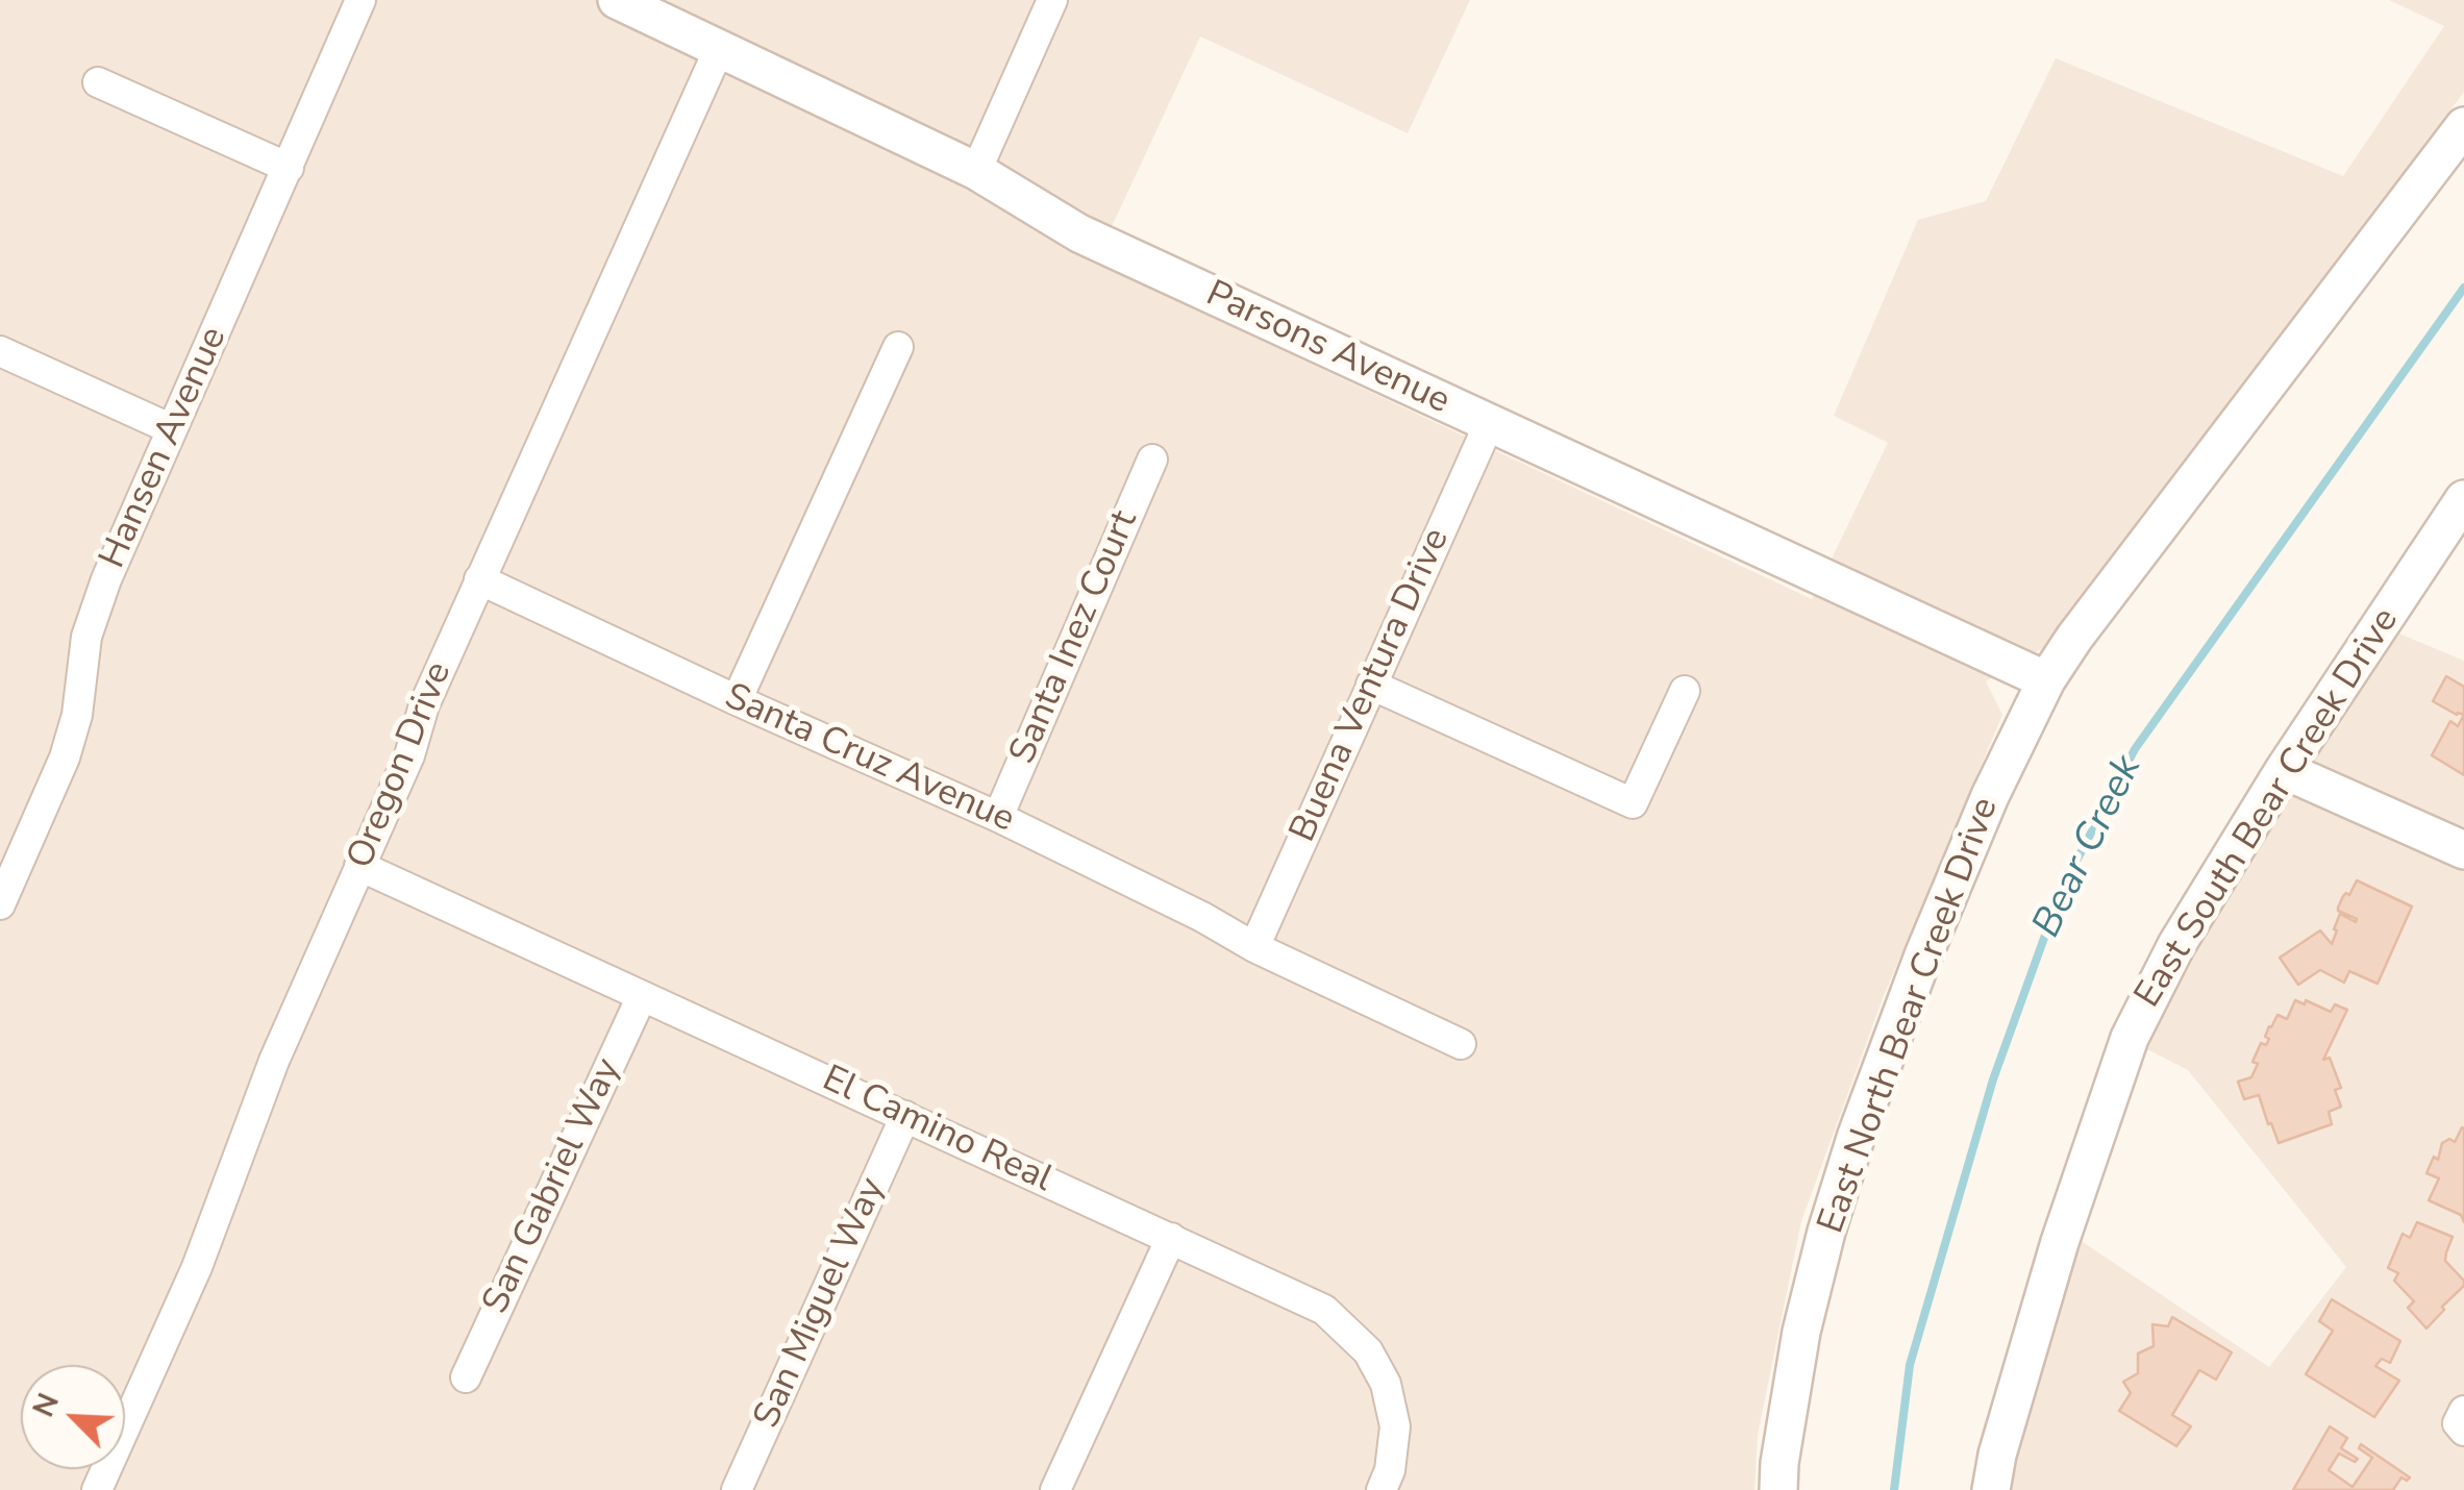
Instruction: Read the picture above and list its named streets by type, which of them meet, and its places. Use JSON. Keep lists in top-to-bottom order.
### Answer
{
  "streets": {
    "street": [
      "Parsons Avenue",
      "Hansen Avenue",
      "Santa Inez Court",
      "Buena Ventura Drive",
      "Santa Cruz Avenue",
      "Oregon Drive",
      "East South Bear Creek Drive",
      "East North Bear Creek Drive",
      "El Camino Real",
      "San Gabriel Way",
      "San Miguel Way"
    ]
  },
  "crossings": [
    ["Parsons Avenue", "Buena Ventura Drive"],
    ["Parsons Avenue", "Oregon Drive"],
    ["Parsons Avenue", "East North Bear Creek Drive"],
    ["Santa Inez Court", "Santa Cruz Avenue"],
    ["Buena Ventura Drive", "Santa Cruz Avenue"],
    ["Santa Cruz Avenue", "Oregon Drive"],
    ["Oregon Drive", "El Camino Real"],
    ["El Camino Real", "San Gabriel Way"],
    ["El Camino Real", "San Miguel Way"]
  ],
  "water": ["Bear Creek"],
  "north": "top left"
}
